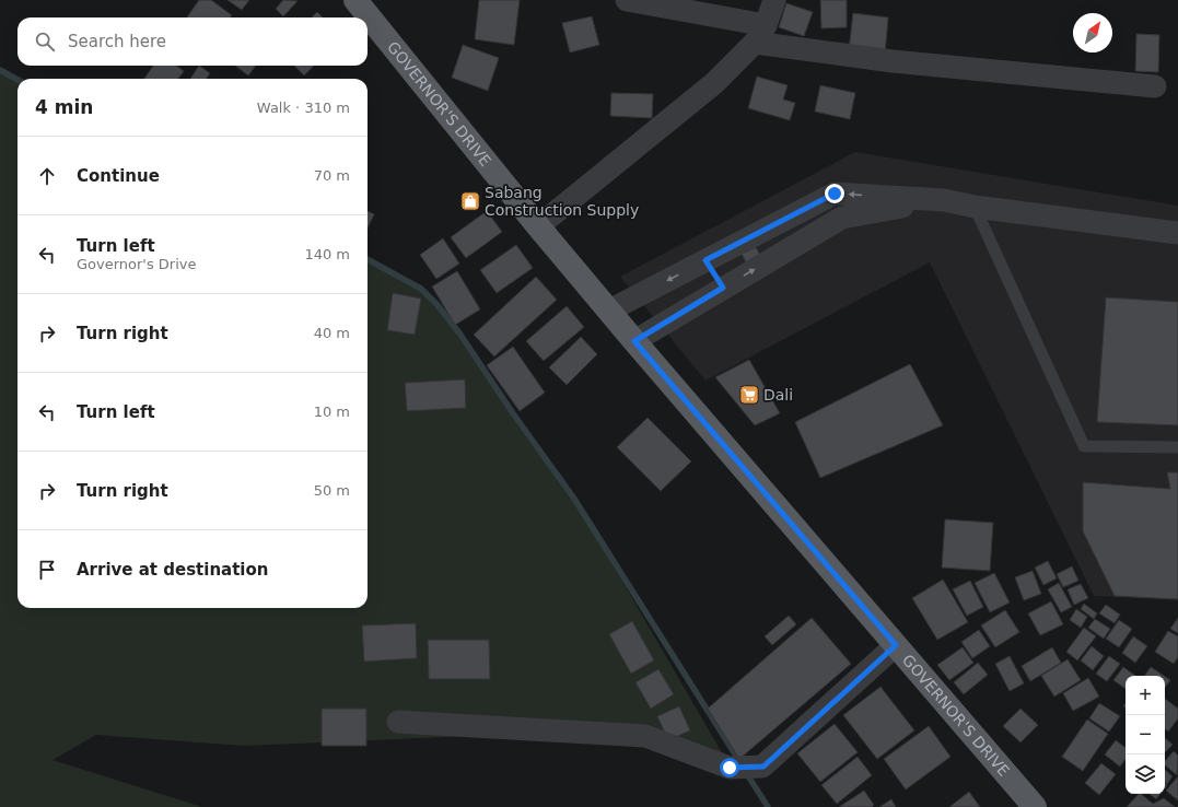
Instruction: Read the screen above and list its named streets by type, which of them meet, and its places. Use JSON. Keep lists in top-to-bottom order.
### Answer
{
  "streets": {
    "main road": ["GOVERNOR'S DRIVE"]
  },
  "places": {
    "shop": ["Sabang Construction Supply"],
    "supermarket": ["Dali"]
  },
  "north": "top right",
  "page": {
    "search": "Search here",
    "heading": ["4 min", "Walk · 310 m"],
    "list": [
      ["Continue", "70 m"],
      ["Turn left", "Governor's Drive", "140 m"],
      ["Turn right", "40 m"],
      ["Turn left", "10 m"],
      ["Turn right", "50 m"],
      "Arrive at destination"
    ],
    "map_buttons": ["+", "−"]
  }
}
